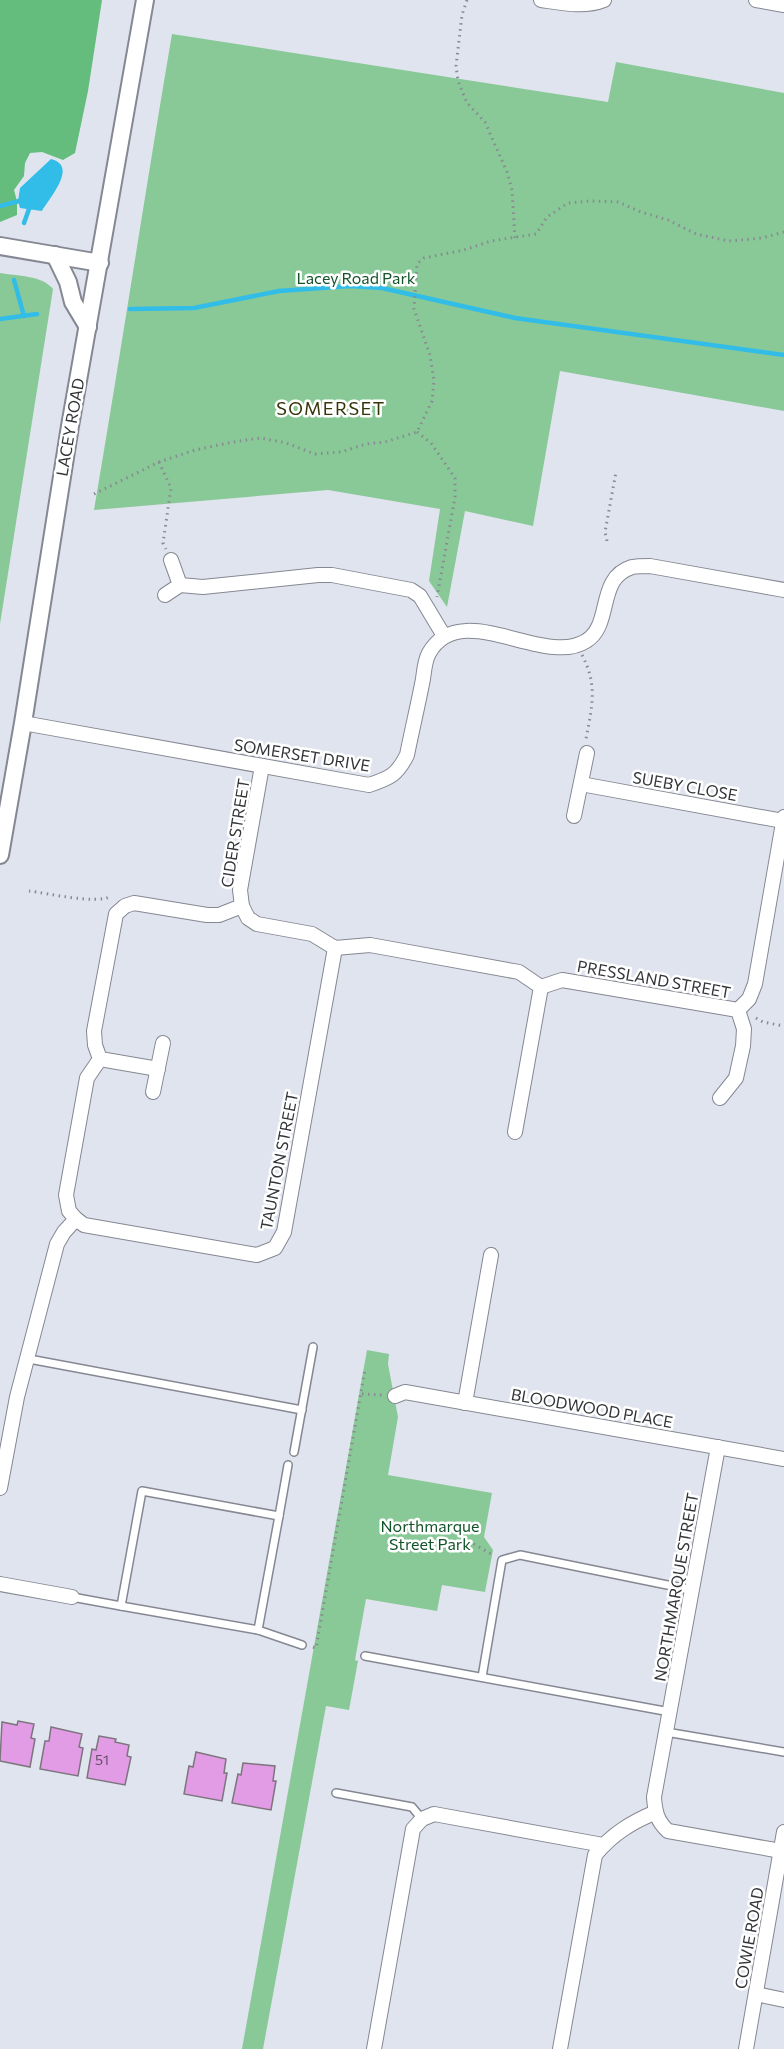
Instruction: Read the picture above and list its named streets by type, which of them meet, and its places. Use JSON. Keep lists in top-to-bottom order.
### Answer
{
  "streets": {
    "street": [
      "LACEY ROAD",
      "SOMERSET DRIVE",
      "SUEBY CLOSE",
      "CIDER STREET",
      "PRESSLAND STREET",
      "TAUNTON STREET",
      "BLOODWOOD PLACE",
      "NORTHMARQUE STREET",
      "COWIE ROAD"
    ]
  },
  "crossings": [
    ["LACEY ROAD", "SOMERSET DRIVE"],
    ["SOMERSET DRIVE", "CIDER STREET"],
    ["SUEBY CLOSE", "PRESSLAND STREET"],
    ["BLOODWOOD PLACE", "NORTHMARQUE STREET"]
  ],
  "districts": ["SOMERSET"],
  "parks": ["Lacey Road Park", "Northmarque Street Park"],
  "house_numbers": ["51"]
}
